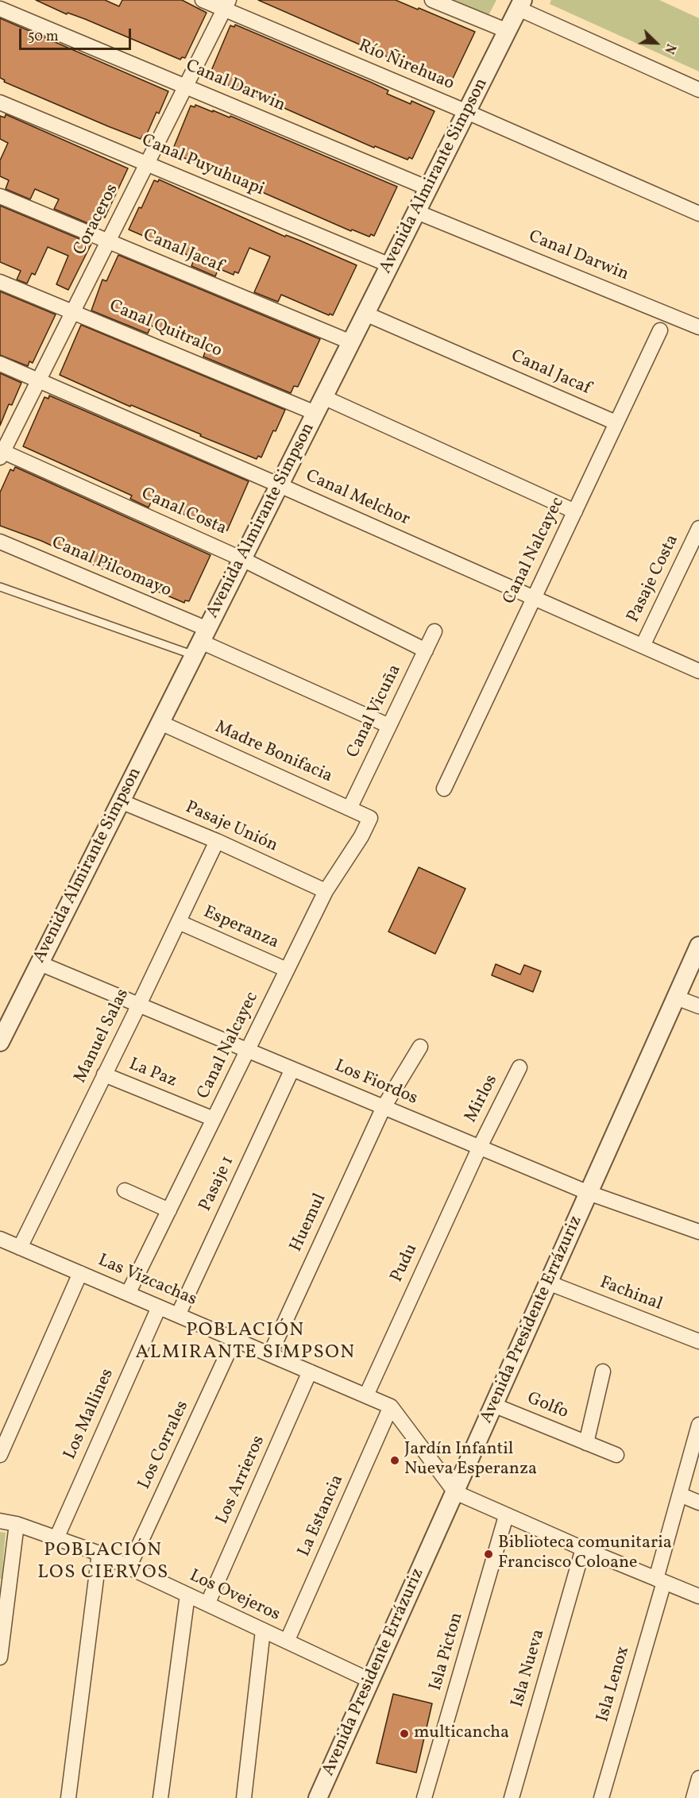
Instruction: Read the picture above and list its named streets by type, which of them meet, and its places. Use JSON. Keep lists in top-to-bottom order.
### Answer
{
  "streets": {
    "street": [
      "Río Ñirehuao",
      "Canal Darwin",
      "Canal Puyuhuapi",
      "Avenida Almirante Simpson",
      "Coraceros",
      "Canal Jacaf",
      "Canal Quitralco",
      "Canal Melchor",
      "Canal Costa",
      "Canal Nalcayec",
      "Canal Pilcomayo",
      "Pasaje Costa",
      "Canal Vicuña",
      "Madre Bonifacia",
      "Pasaje Unión",
      "Esperanza",
      "Manuel Salas",
      "La Paz",
      "Los Fiordos",
      "Mirlos",
      "Pasaje 1",
      "Huemul",
      "Pudu",
      "Las Vizcachas",
      "Fachinal",
      "Avenida Presidente Errázuriz",
      "Golfo",
      "Los Mallines",
      "Los Corrales",
      "Los Arrieros",
      "La Estancia",
      "Los Ovejeros",
      "Isla Picton",
      "Isla Nueva",
      "Isla Lenox"
    ]
  },
  "crossings": [
    ["Río Ñirehuao", "Avenida Almirante Simpson"],
    ["Río Ñirehuao", "Coraceros"],
    ["Canal Darwin", "Avenida Almirante Simpson"],
    ["Canal Darwin", "Coraceros"],
    ["Canal Puyuhuapi", "Avenida Almirante Simpson"],
    ["Canal Puyuhuapi", "Coraceros"],
    ["Avenida Almirante Simpson", "Canal Jacaf"],
    ["Avenida Almirante Simpson", "Canal Quitralco"],
    ["Avenida Almirante Simpson", "Canal Melchor"],
    ["Avenida Almirante Simpson", "Canal Costa"],
    ["Avenida Almirante Simpson", "Canal Pilcomayo"],
    ["Avenida Almirante Simpson", "Madre Bonifacia"],
    ["Avenida Almirante Simpson", "Pasaje Unión"],
    ["Avenida Almirante Simpson", "Los Fiordos"],
    ["Coraceros", "Canal Jacaf"],
    ["Coraceros", "Canal Quitralco"],
    ["Coraceros", "Canal Melchor"],
    ["Coraceros", "Canal Costa"],
    ["Canal Jacaf", "Canal Nalcayec"],
    ["Canal Quitralco", "Canal Nalcayec"],
    ["Canal Melchor", "Canal Nalcayec"],
    ["Canal Melchor", "Pasaje Costa"],
    ["Canal Costa", "Canal Vicuña"],
    ["Canal Nalcayec", "Madre Bonifacia"],
    ["Canal Nalcayec", "Pasaje Unión"],
    ["Canal Nalcayec", "Esperanza"],
    ["Canal Nalcayec", "La Paz"],
    ["Canal Nalcayec", "Los Fiordos"],
    ["Canal Nalcayec", "Las Vizcachas"],
    ["Canal Pilcomayo", "Canal Vicuña"],
    ["Canal Vicuña", "Madre Bonifacia"],
    ["Pasaje Unión", "Manuel Salas"],
    ["Esperanza", "Manuel Salas"],
    ["Manuel Salas", "La Paz"],
    ["Manuel Salas", "Los Fiordos"],
    ["Manuel Salas", "Las Vizcachas"],
    ["Los Fiordos", "Mirlos"],
    ["Los Fiordos", "Pasaje 1"],
    ["Los Fiordos", "Huemul"],
    ["Los Fiordos", "Pudu"],
    ["Los Fiordos", "Avenida Presidente Errázuriz"],
    ["Mirlos", "Pudu"],
    ["Pasaje 1", "Las Vizcachas"],
    ["Huemul", "Las Vizcachas"],
    ["Pudu", "Las Vizcachas"],
    ["Las Vizcachas", "Avenida Presidente Errázuriz"],
    ["Las Vizcachas", "Los Mallines"],
    ["Las Vizcachas", "Los Corrales"],
    ["Las Vizcachas", "Los Arrieros"],
    ["Las Vizcachas", "La Estancia"],
    ["Fachinal", "Avenida Presidente Errázuriz"],
    ["Avenida Presidente Errázuriz", "Golfo"],
    ["Avenida Presidente Errázuriz", "Los Ovejeros"],
    ["Los Mallines", "Los Ovejeros"],
    ["Los Corrales", "Los Ovejeros"],
    ["Los Arrieros", "Los Ovejeros"],
    ["La Estancia", "Los Ovejeros"]
  ],
  "districts": ["POBLACIÓN ALMIRANTE SIMPSON", "POBLACIÓN LOS CIERVOS"],
  "places": ["Jardín Infantil Nueva Esperanza", "Biblioteca comunitaria Francisco Coloane", "multicancha"],
  "scale_bar": "50 m",
  "north": "bottom right"
}
